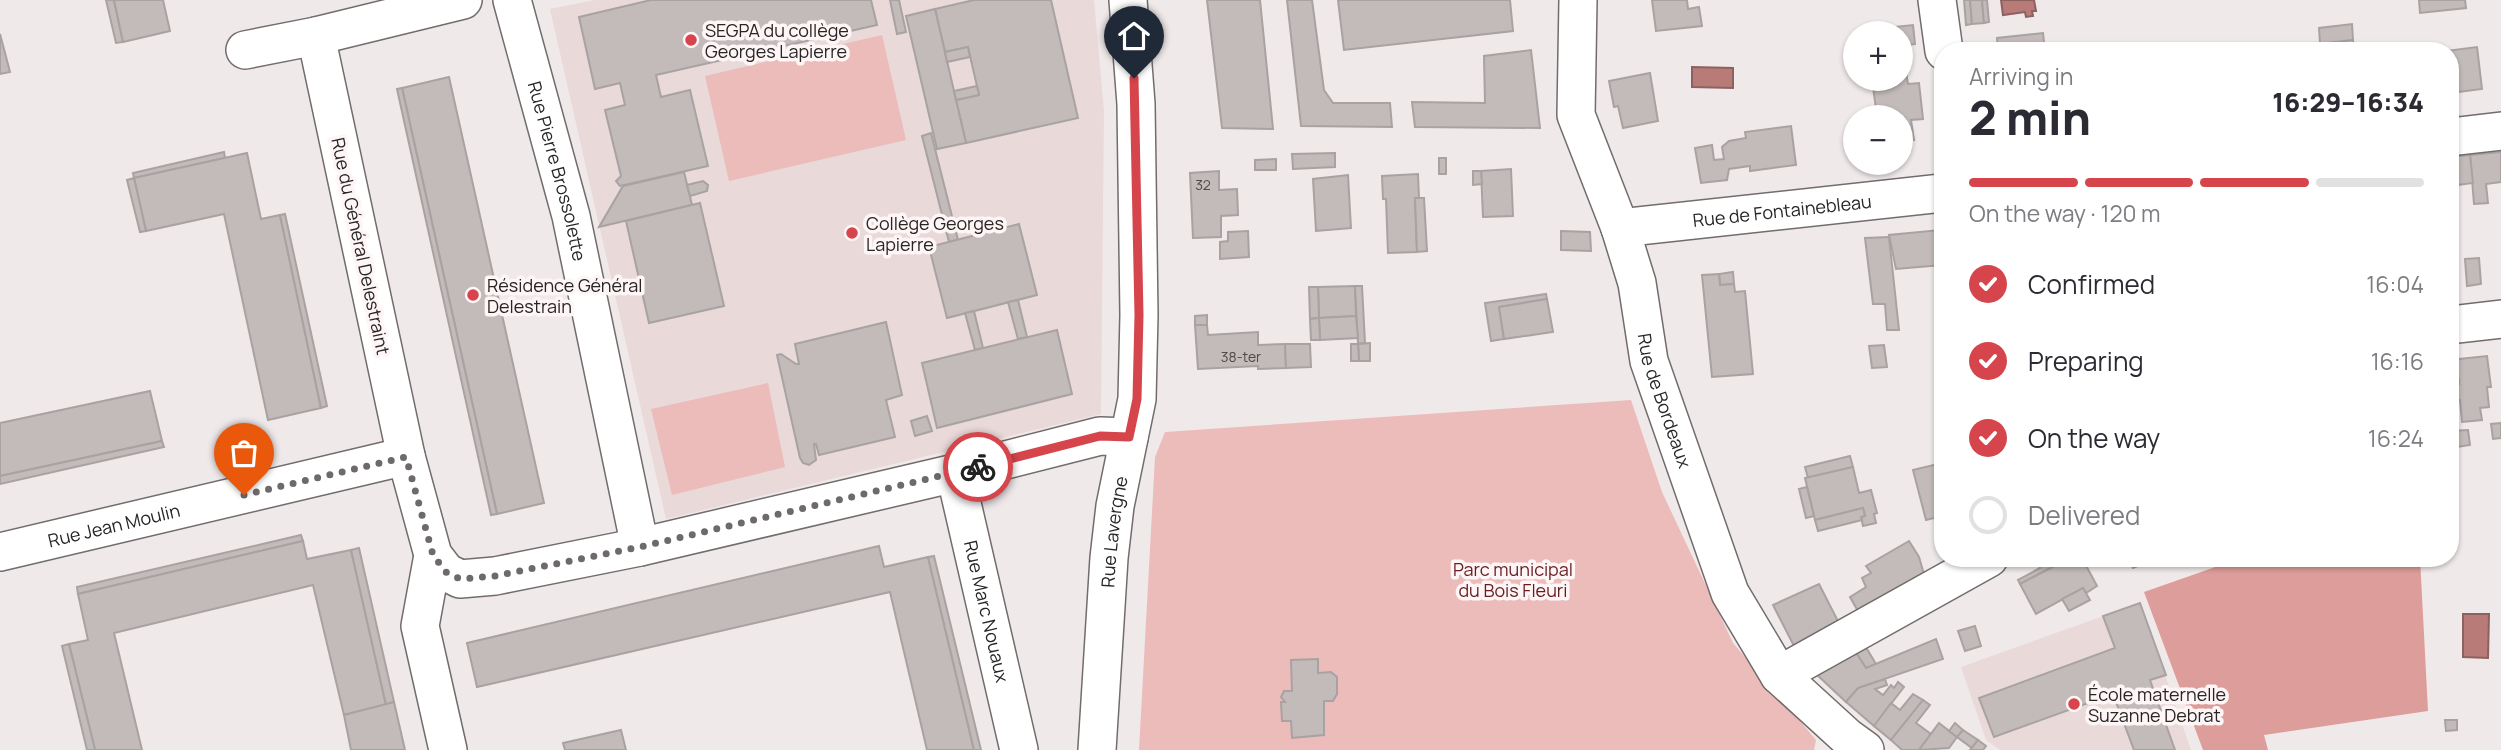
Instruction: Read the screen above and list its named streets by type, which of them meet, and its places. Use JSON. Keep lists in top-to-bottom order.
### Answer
{
  "streets": {
    "street": [
      "Rue Pierre Brossolette",
      "Rue de Fontainebleau",
      "Rue du Général Delestraint",
      "Rue de Bordeaux",
      "Rue Jean Moulin",
      "Rue Lavergne",
      "Rue Marc Nouaux"
    ]
  },
  "crossings": [
    ["Rue de Fontainebleau", "Rue de Bordeaux"],
    ["Rue du Général Delestraint", "Rue Jean Moulin"]
  ],
  "parks": ["Parc municipal du Bois Fleuri"],
  "places": [
    "SEGPA du collège Georges Lapierre",
    "Collège Georges Lapierre",
    "Résidence Général Delestrain",
    "École maternelle Suzanne Debrat"
  ],
  "house_numbers": ["32", "38-ter"],
  "page": {
    "map_buttons": ["+", "−"],
    "heading": ["2 min", "Arriving in", "16:29–16:34"],
    "bar": "On the way · 120 m",
    "list": [
      ["Confirmed", "16:04"],
      ["Preparing", "16:16"],
      ["On the way", "16:24"],
      "Delivered"
    ]
  }
}
